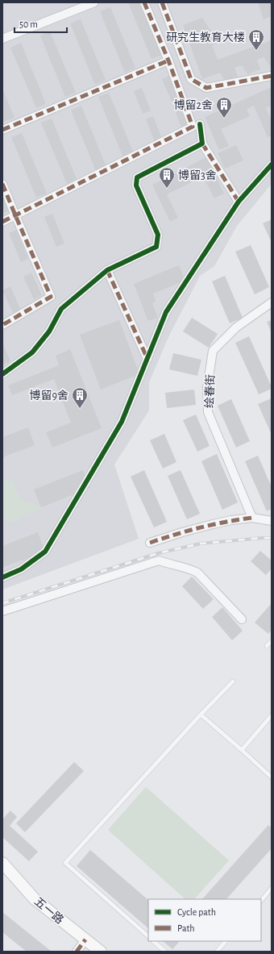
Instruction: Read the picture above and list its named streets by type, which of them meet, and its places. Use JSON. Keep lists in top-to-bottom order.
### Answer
{
  "streets": {
    "main road": ["五一路"],
    "street": ["绘春街"]
  },
  "places": {
    "building": [
      "研究生教育大楼",
      "博留2舍",
      "博留3舍",
      "博留9舍"
    ]
  },
  "legend": ["Cycle path", "Path"],
  "scale_bar": "50 m"
}
